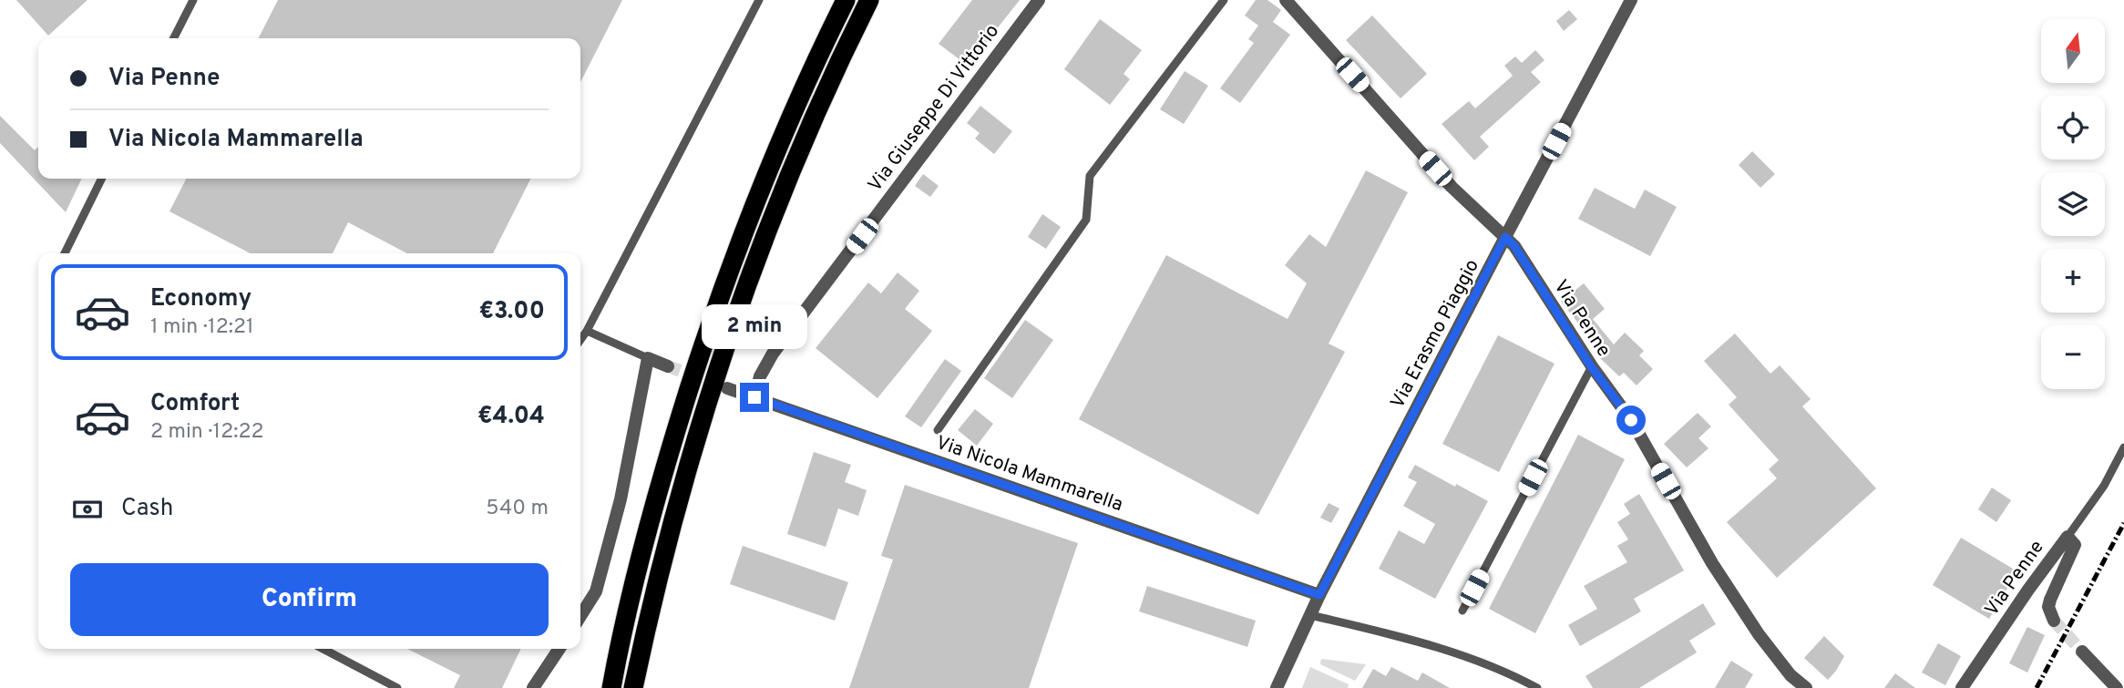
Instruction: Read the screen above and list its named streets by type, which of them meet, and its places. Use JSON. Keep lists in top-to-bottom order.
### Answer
{
  "streets": {
    "street": [
      "Via Giuseppe Di Vittorio",
      "Via Penne",
      "Via Erasmo Piaggio",
      "Via Nicola Mammarella"
    ]
  },
  "crossings": [
    ["Via Giuseppe Di Vittorio", "Via Nicola Mammarella"],
    ["Via Penne", "Via Erasmo Piaggio"],
    ["Via Erasmo Piaggio", "Via Nicola Mammarella"]
  ],
  "north": "top",
  "page": {
    "map_buttons": ["+", "−"],
    "banner": ["Via Penne", "Via Nicola Mammarella"],
    "list": [
      {
        "name": "Economy",
        "note": "1 min · 12:21",
        "value": "€3.00"
      },
      {
        "name": "Comfort",
        "note": "2 min · 12:22",
        "value": "€4.04"
      }
    ],
    "bubble": "2 min",
    "pay": ["Cash", "540 m"],
    "buttons": "Confirm"
  }
}
